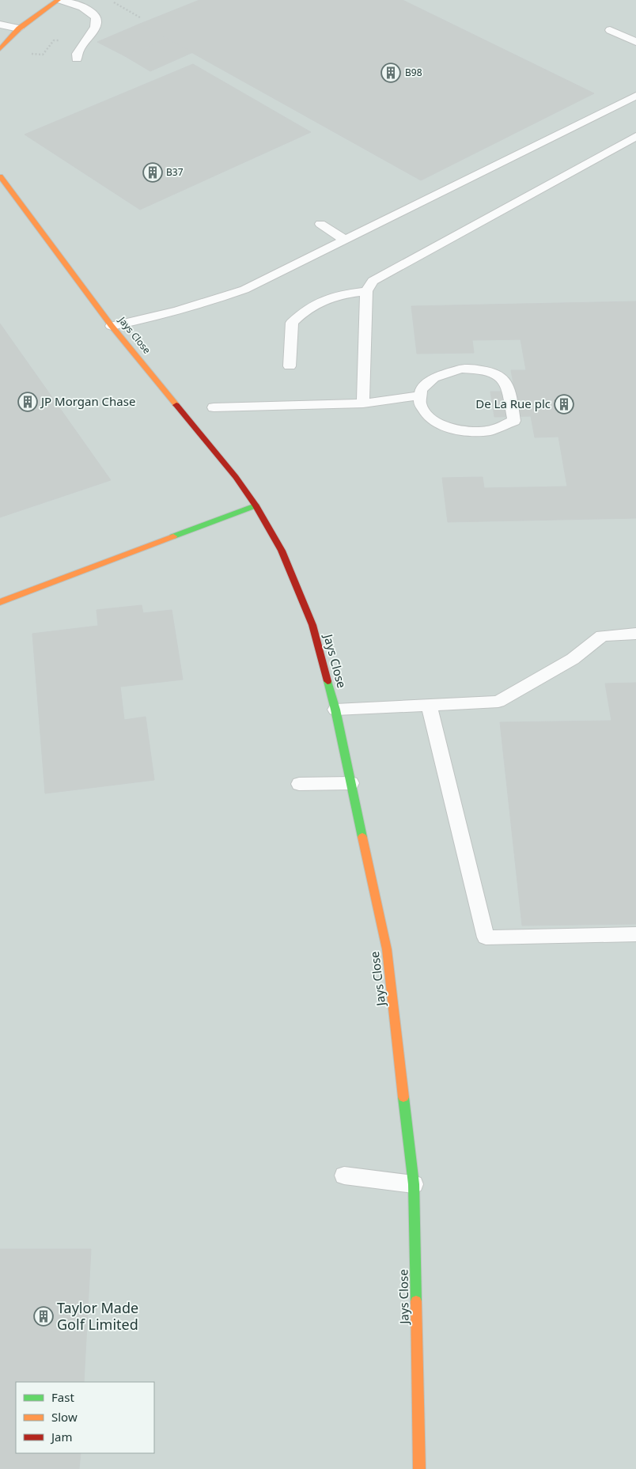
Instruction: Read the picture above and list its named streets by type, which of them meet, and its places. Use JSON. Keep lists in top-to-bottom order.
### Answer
{
  "streets": {
    "street": ["Jays Close"]
  },
  "places": {
    "building": [
      "B98",
      "B37",
      "JP Morgan Chase",
      "De La Rue plc",
      "Taylor Made Golf Limited"
    ]
  },
  "legend": ["Fast", "Slow", "Jam"]
}
